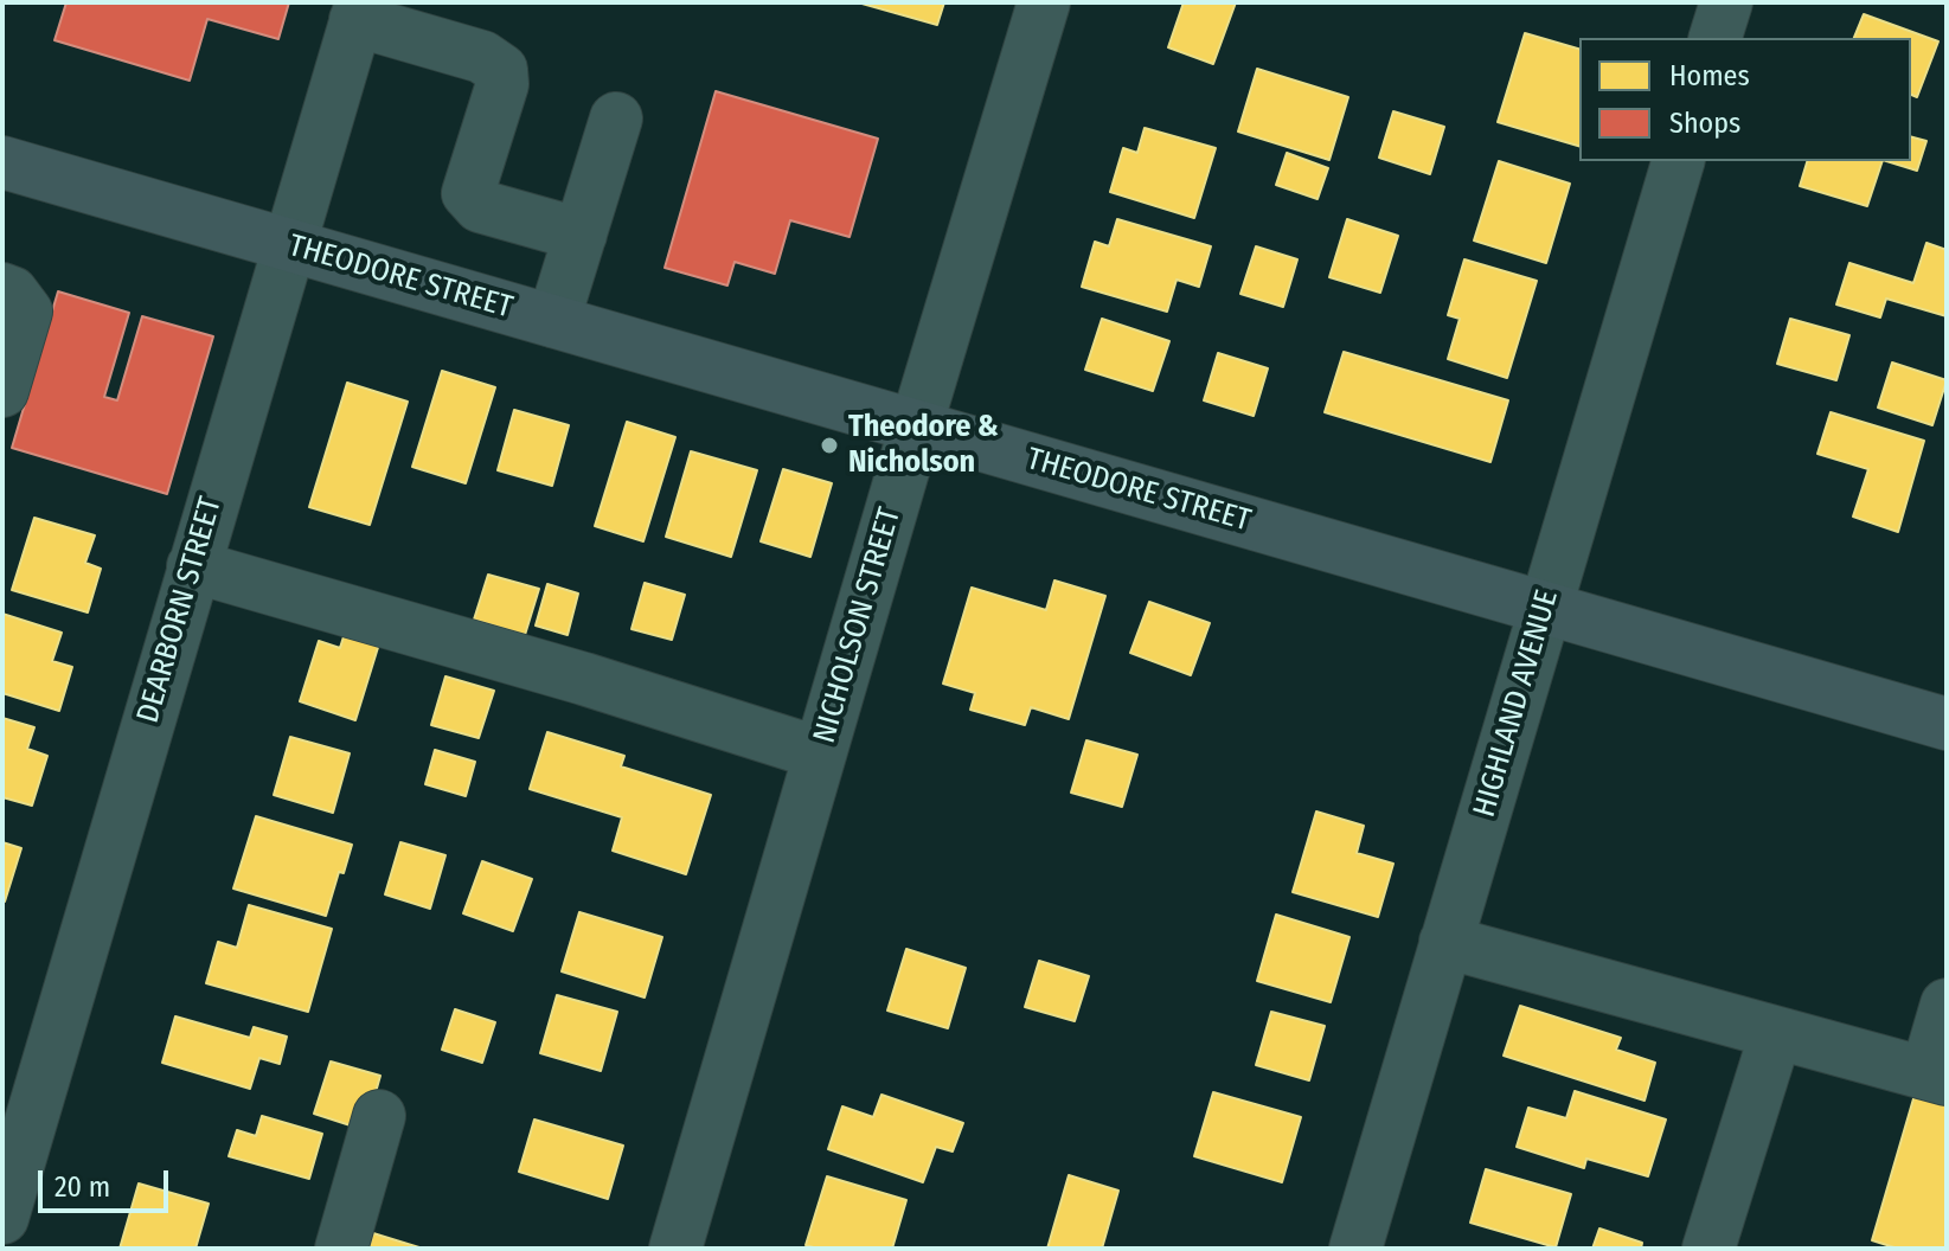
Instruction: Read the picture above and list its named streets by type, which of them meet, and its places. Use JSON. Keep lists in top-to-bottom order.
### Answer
{
  "streets": {
    "main road": ["THEODORE STREET"],
    "street": ["DEARBORN STREET", "NICHOLSON STREET", "HIGHLAND AVENUE"]
  },
  "crossings": [
    ["THEODORE STREET", "DEARBORN STREET"],
    ["THEODORE STREET", "NICHOLSON STREET"],
    ["THEODORE STREET", "HIGHLAND AVENUE"]
  ],
  "places": ["Theodore & Nicholson"],
  "legend": ["Homes", "Shops"],
  "scale_bar": "20 m"
}
